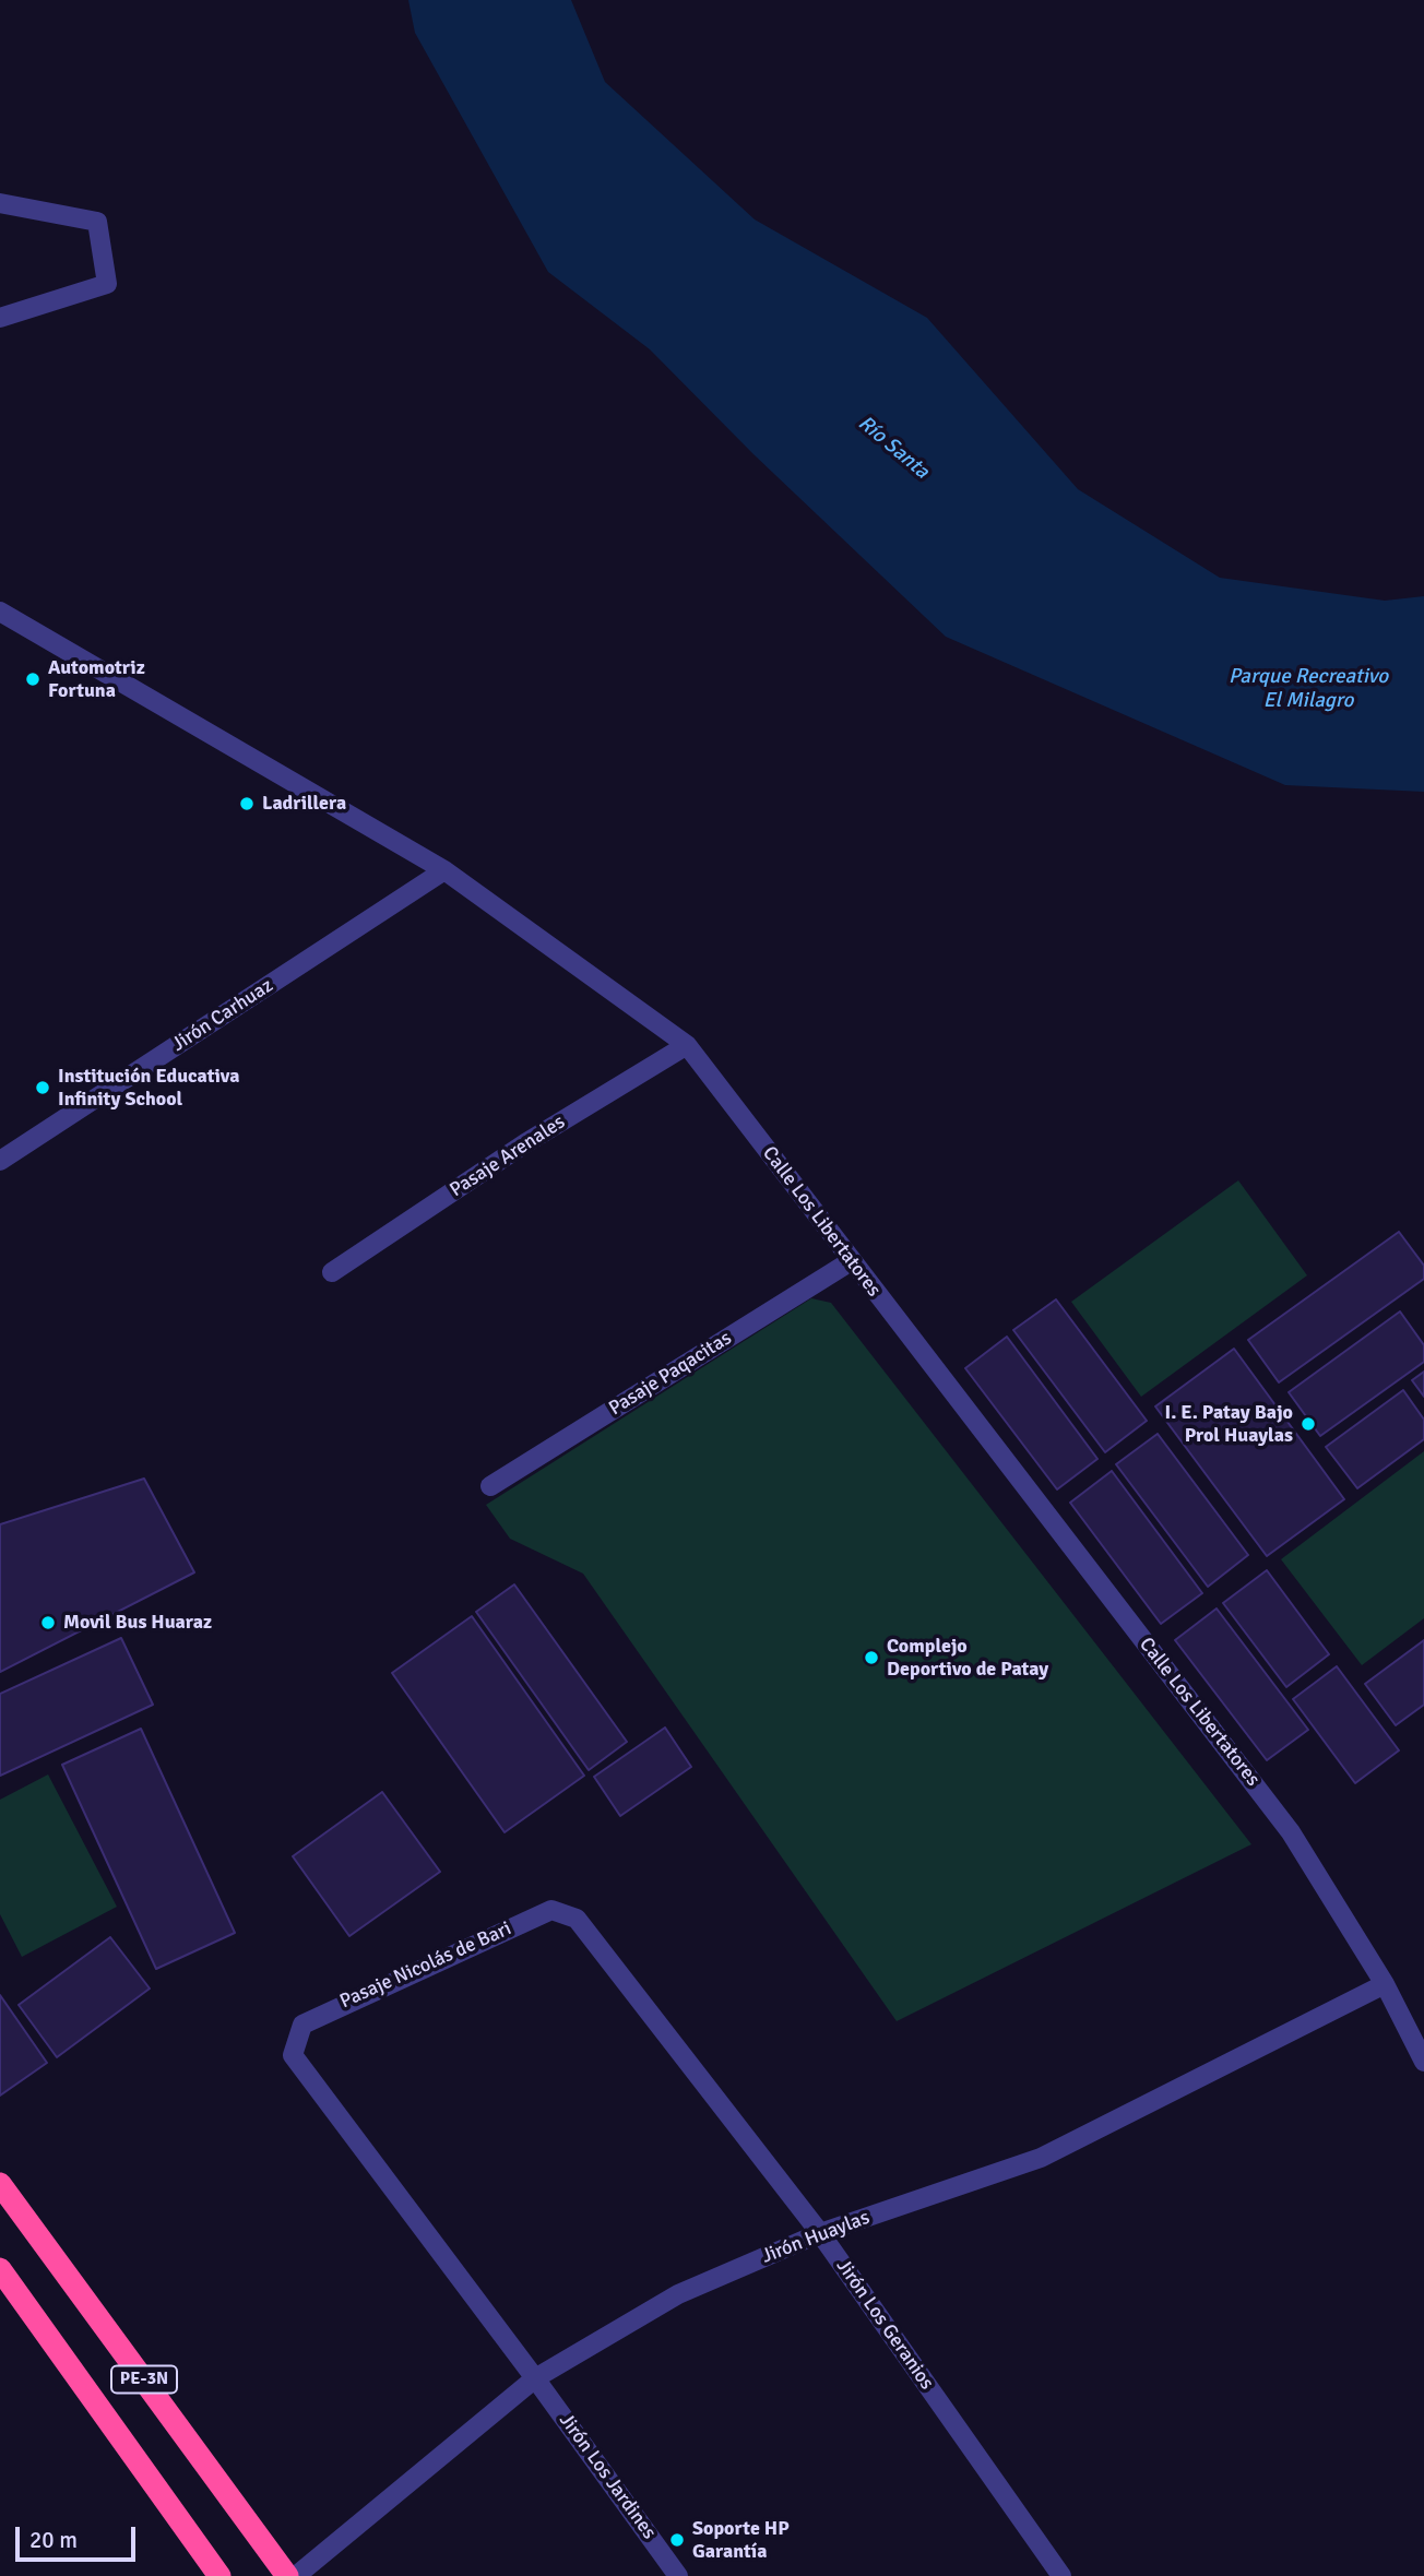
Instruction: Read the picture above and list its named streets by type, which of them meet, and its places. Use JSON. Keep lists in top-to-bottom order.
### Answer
{
  "streets": {
    "highway": ["PE-3N"],
    "street": [
      "Jirón Carhuaz",
      "Pasaje Arenales",
      "Calle Los Libertatores",
      "Pasaje Paqacitas",
      "Pasaje Nicolás de Bari",
      "Jirón Huaylas",
      "Jirón Los Geranios",
      "Jirón Los Jardines"
    ]
  },
  "crossings": [
    ["Jirón Carhuaz", "Calle Los Libertatores"],
    ["Pasaje Arenales", "Calle Los Libertatores"],
    ["Calle Los Libertatores", "Pasaje Paqacitas"],
    ["Calle Los Libertatores", "Jirón Huaylas"],
    ["Pasaje Nicolás de Bari", "Jirón Los Geranios"],
    ["Pasaje Nicolás de Bari", "Jirón Los Jardines"],
    ["Jirón Huaylas", "Jirón Los Geranios"],
    ["Jirón Huaylas", "Jirón Los Jardines"]
  ],
  "water": ["Río Santa", "Parque Recreativo El Milagro"],
  "places": [
    "Automotriz Fortuna",
    "Ladrillera",
    "Institución Educativa Infinity School",
    "I. E. Patay Bajo Prol Huaylas",
    "Movil Bus Huaraz",
    "Complejo Deportivo de Patay",
    "Soporte HP Garantía"
  ],
  "scale_bar": "20 m"
}
